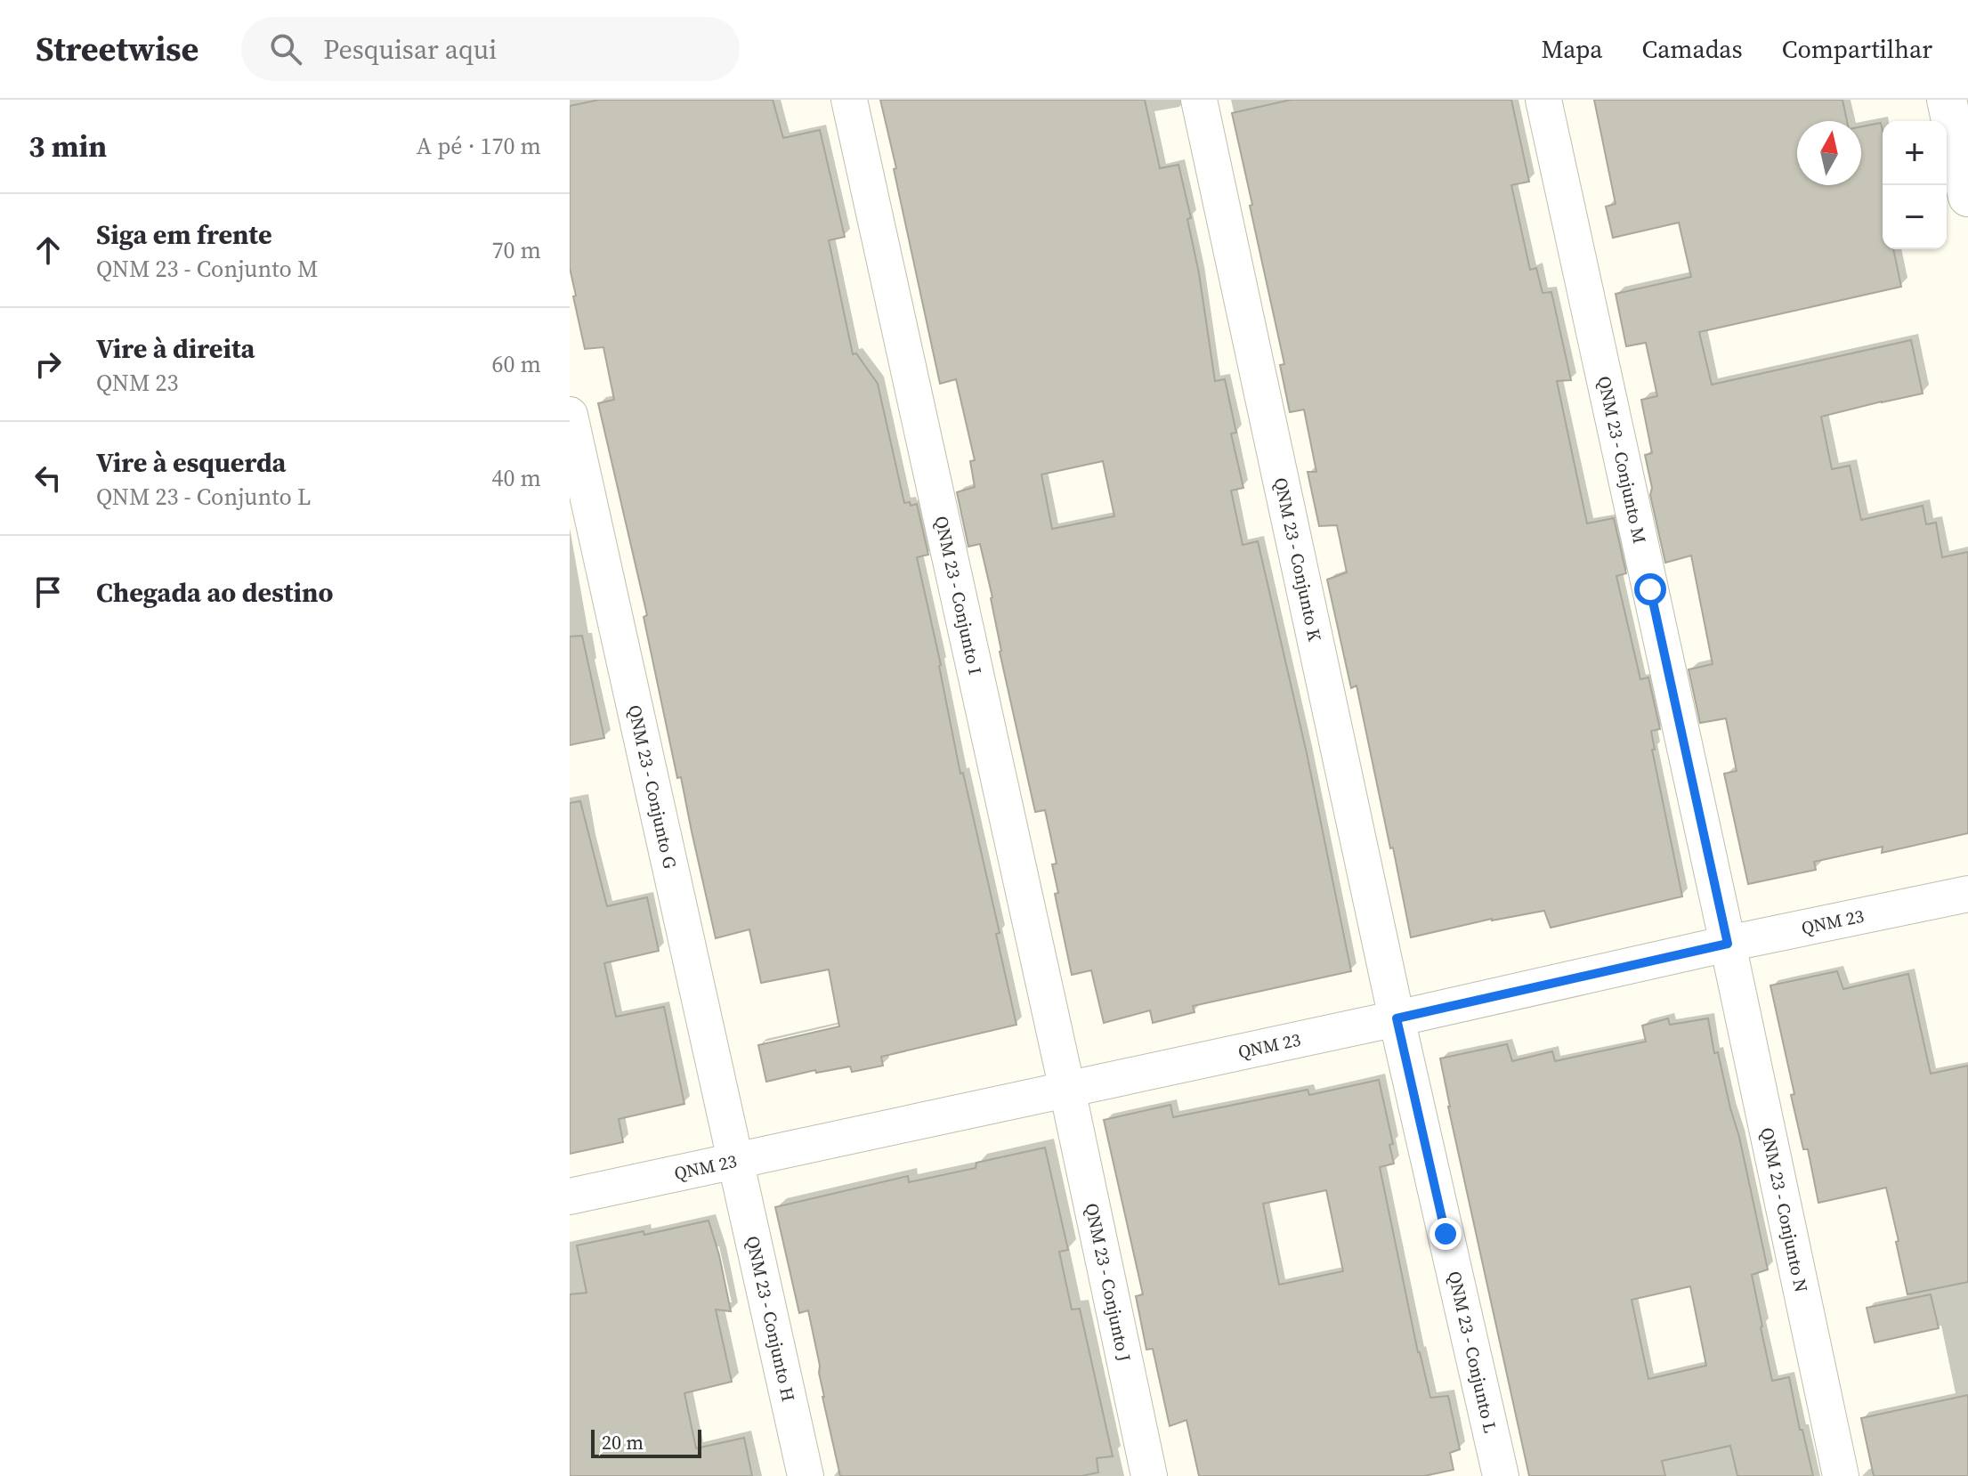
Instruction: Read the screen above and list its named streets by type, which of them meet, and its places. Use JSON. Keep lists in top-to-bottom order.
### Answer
{
  "streets": {
    "street": [
      "QNM 23 - Conjunto M",
      "QNM 23 - Conjunto K",
      "QNM 23 - Conjunto I",
      "QNM 23 - Conjunto G",
      "QNM 23",
      "QNM 23 - Conjunto N",
      "QNM 23 - Conjunto J",
      "QNM 23 - Conjunto H",
      "QNM 23 - Conjunto L"
    ]
  },
  "crossings": [
    ["QNM 23 - Conjunto M", "QNM 23"],
    ["QNM 23 - Conjunto M", "QNM 23 - Conjunto N"],
    ["QNM 23 - Conjunto K", "QNM 23"],
    ["QNM 23 - Conjunto K", "QNM 23 - Conjunto L"],
    ["QNM 23 - Conjunto I", "QNM 23"],
    ["QNM 23 - Conjunto I", "QNM 23 - Conjunto J"],
    ["QNM 23 - Conjunto G", "QNM 23"],
    ["QNM 23 - Conjunto G", "QNM 23 - Conjunto H"],
    ["QNM 23", "QNM 23 - Conjunto N"],
    ["QNM 23", "QNM 23 - Conjunto J"],
    ["QNM 23", "QNM 23 - Conjunto H"],
    ["QNM 23", "QNM 23 - Conjunto L"]
  ],
  "scale_bar": "20 m",
  "north": "top",
  "page": {
    "header": "Streetwise",
    "search": "Pesquisar aqui",
    "nav": ["Mapa", "Camadas", "Compartilhar"],
    "heading": ["3 min", "A pé · 170 m"],
    "map_buttons": ["+", "−"],
    "list": [
      ["Siga em frente", "QNM 23 - Conjunto M", "70 m"],
      ["Vire à direita", "QNM 23", "60 m"],
      ["Vire à esquerda", "QNM 23 - Conjunto L", "40 m"],
      "Chegada ao destino"
    ],
    "scale": "20 m"
  }
}
